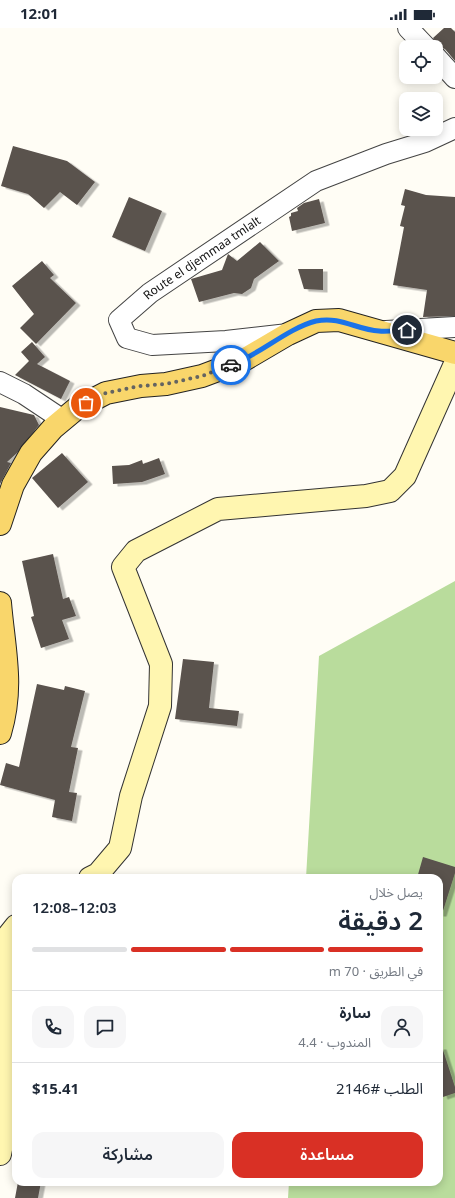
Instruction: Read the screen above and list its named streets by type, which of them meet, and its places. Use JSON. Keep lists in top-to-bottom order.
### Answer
{
  "streets": {
    "street": ["Route el djemmaa tmlalt"]
  },
  "page": {
    "status": "12:01",
    "heading": ["2 دقيقة", "يصل خلال", "12:03–12:08"],
    "panel": [
      "سارة",
      "المندوب · 4.4",
      "الطلب #2146",
      "$15.41"
    ],
    "bar": "في الطريق · 70 m",
    "buttons": ["مساعدة", "مشاركة"]
  }
}
